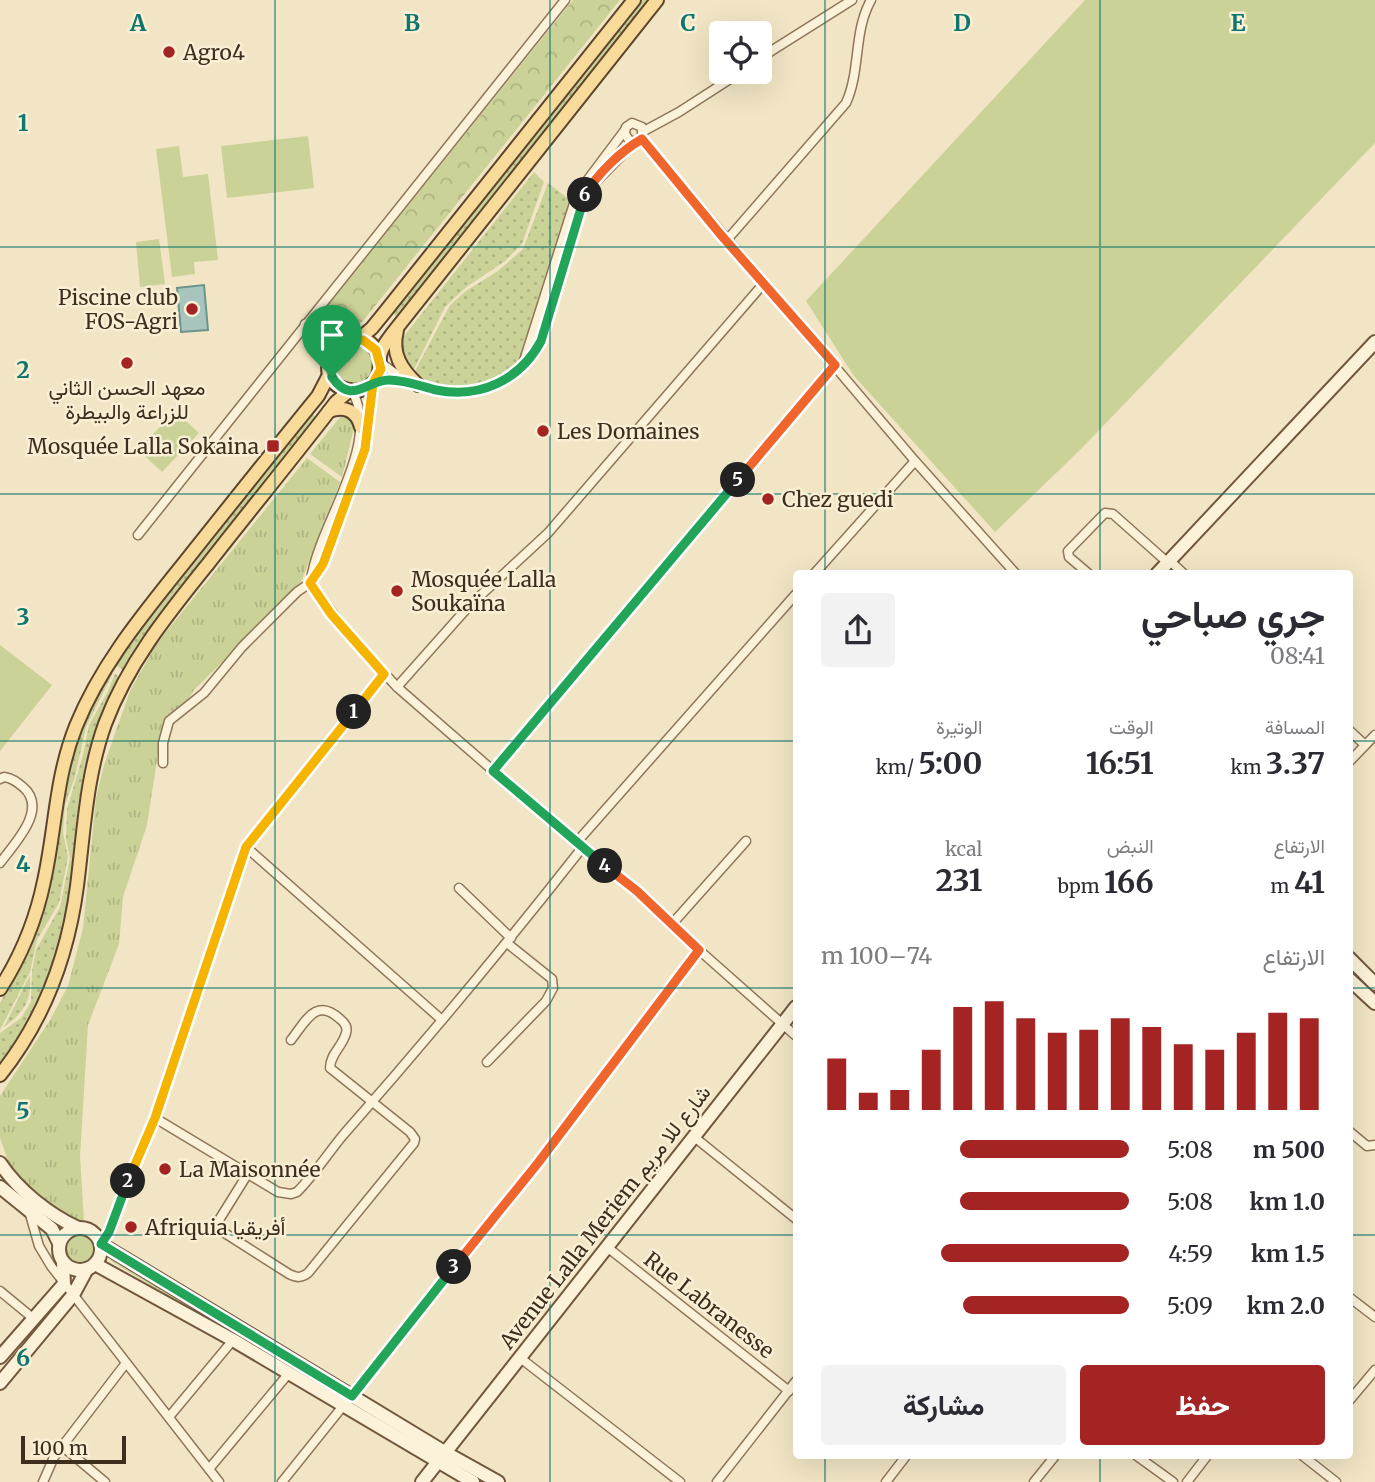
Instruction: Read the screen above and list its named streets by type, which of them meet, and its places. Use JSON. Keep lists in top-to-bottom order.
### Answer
{
  "streets": {
    "street": ["Avenue Lalla Meriem شارع للا مريم", "Rue Labranesse"]
  },
  "crossings": [
    ["Avenue Lalla Meriem شارع للا مريم", "Rue Labranesse"]
  ],
  "places": {
    "other": [
      "Agro4",
      "Piscine club FOS-Agri",
      "معهد الحسن الثاني للزراعة والبيطرة",
      "Les Domaines",
      "Chez guedi",
      "Mosquée Lalla Soukaïna",
      "La Maisonnée",
      "Afriquia أفريقيا"
    ],
    "transit": ["Mosquée Lalla Sokaina"]
  },
  "scale_bar": "100 m",
  "page": {
    "pins": [
      "6",
      "5",
      "1",
      "4",
      "2",
      "3"
    ],
    "heading": ["جري صباحي", "08:41"],
    "stats": [
      ["المسافة", "3.37 km"],
      ["الوقت", "16:51"],
      ["الوتيرة", "5:00 /km"],
      ["الارتفاع", "41 m"],
      ["النبض", "166 bpm"],
      ["kcal", "231"]
    ],
    "chart": ["الارتفاع", "74–100 m"],
    "list": [
      {
        "name": "500 m",
        "note": "5:08"
      },
      {
        "name": "1.0 km",
        "note": "5:08"
      },
      {
        "name": "1.5 km",
        "note": "4:59"
      },
      {
        "name": "2.0 km",
        "note": "5:09"
      }
    ],
    "buttons": ["حفظ", "مشاركة"],
    "scale": "100 m"
  },
  "grid": {
    "columns": [
      "A",
      "B",
      "C",
      "D",
      "E"
    ],
    "rows": [
      "1",
      "2",
      "3",
      "4",
      "5",
      "6"
    ]
  }
}
